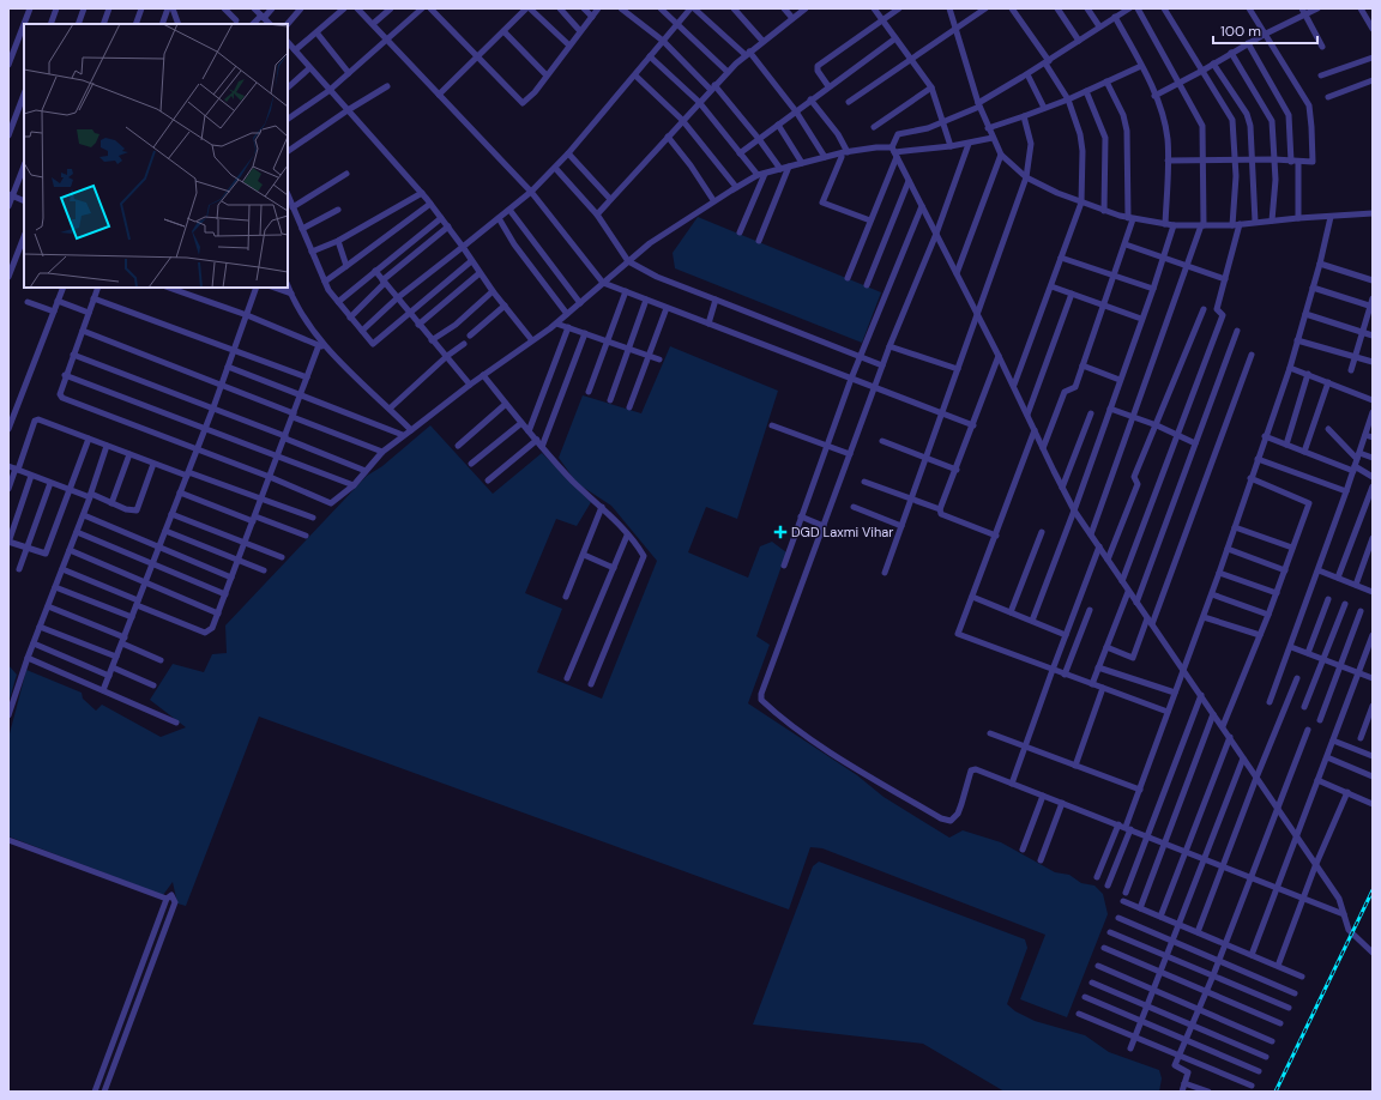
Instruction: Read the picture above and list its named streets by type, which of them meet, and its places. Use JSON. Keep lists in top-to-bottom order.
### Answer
{
  "places": {
    "health": ["DGD Laxmi Vihar"]
  },
  "scale_bar": "100 m"
}
